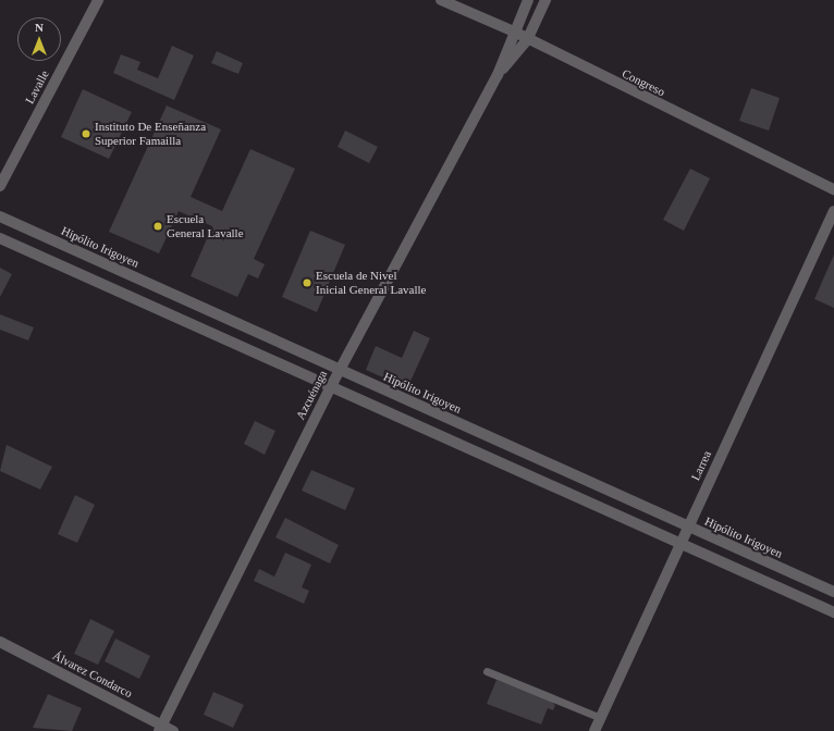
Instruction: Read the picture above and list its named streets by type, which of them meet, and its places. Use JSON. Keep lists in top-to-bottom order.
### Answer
{
  "streets": {
    "street": [
      "Congreso",
      "Lavalle",
      "Hipólito Irigoyen",
      "Azcuénaga",
      "Larrea",
      "Álvarez Condarco"
    ]
  },
  "crossings": [
    ["Congreso", "Azcuénaga"],
    ["Hipólito Irigoyen", "Azcuénaga"],
    ["Hipólito Irigoyen", "Larrea"],
    ["Azcuénaga", "Álvarez Condarco"]
  ],
  "places": ["Instituto De Enseñanza Superior Famailla", "Escuela General Lavalle", "Escuela de Nivel Inicial General Lavalle"],
  "north": "top"
}
